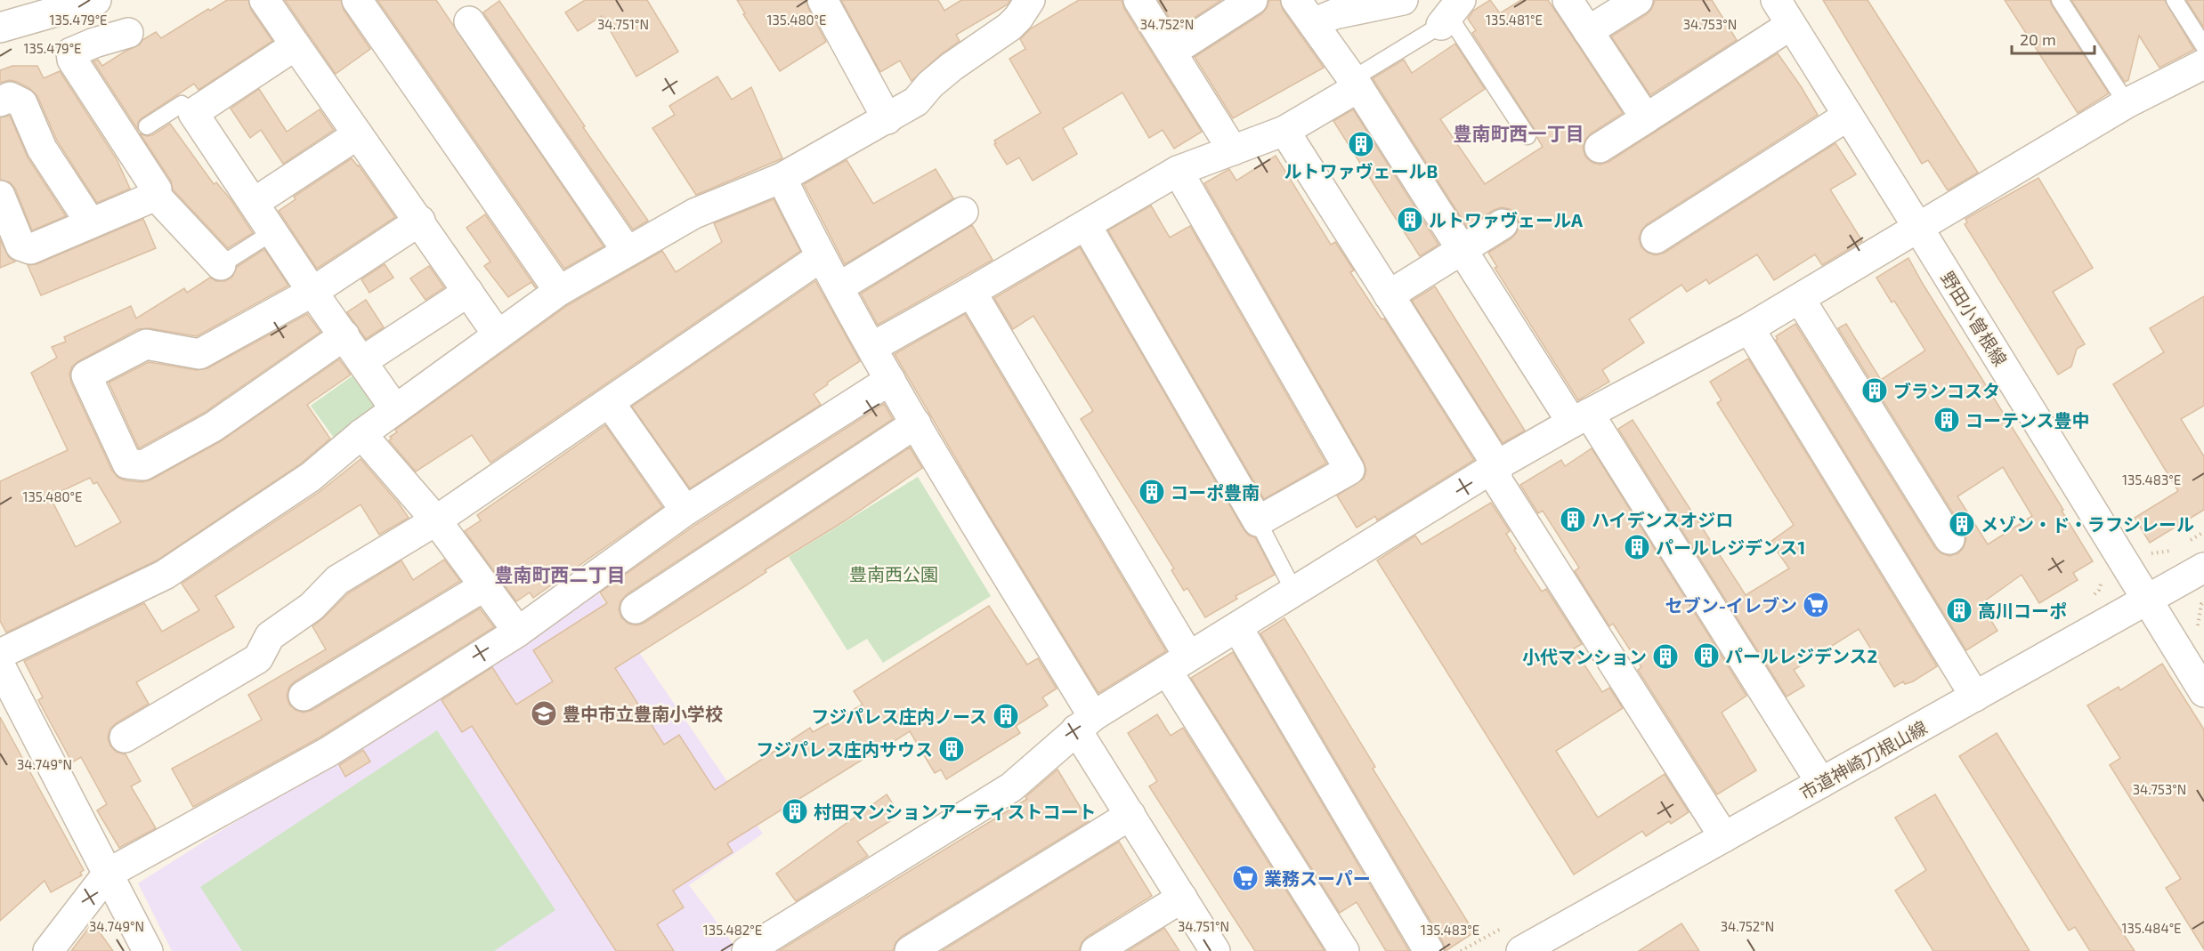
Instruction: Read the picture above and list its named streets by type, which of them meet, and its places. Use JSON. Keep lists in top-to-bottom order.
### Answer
{
  "streets": {
    "street": ["野田小曽根線", "市道神崎刀根山線"]
  },
  "crossings": [
    ["野田小曽根線", "市道神崎刀根山線"]
  ],
  "districts": ["豊南町西一丁目", "豊南町西二丁目"],
  "parks": ["豊南西公園"],
  "places": {
    "building": [
      "ルトワァヴェールB",
      "ルトワァヴェールA",
      "ブランコスタ",
      "コーテンス豊中",
      "コーポ豊南",
      "ハイデンスオジロ",
      "メゾン・ド・ラフシレール",
      "パールレジデンス1",
      "高川コーポ",
      "パールレジデンス2",
      "小代マンション",
      "フジパレス庄内ノース",
      "フジパレス庄内サウス",
      "村田マンションアーティストコート"
    ],
    "supermarket": ["セブン-イレブン", "業務スーパー"],
    "school or university": ["豊中市立豊南小学校"]
  },
  "scale_bar": "20 m",
  "coordinates": [
    "135.479°E",
    "135.480°E",
    "135.481°E",
    "34.751°N",
    "34.752°N",
    "34.753°N",
    "135.483°E",
    "34.749°N",
    "135.484°E",
    "135.482°E"
  ]
}
